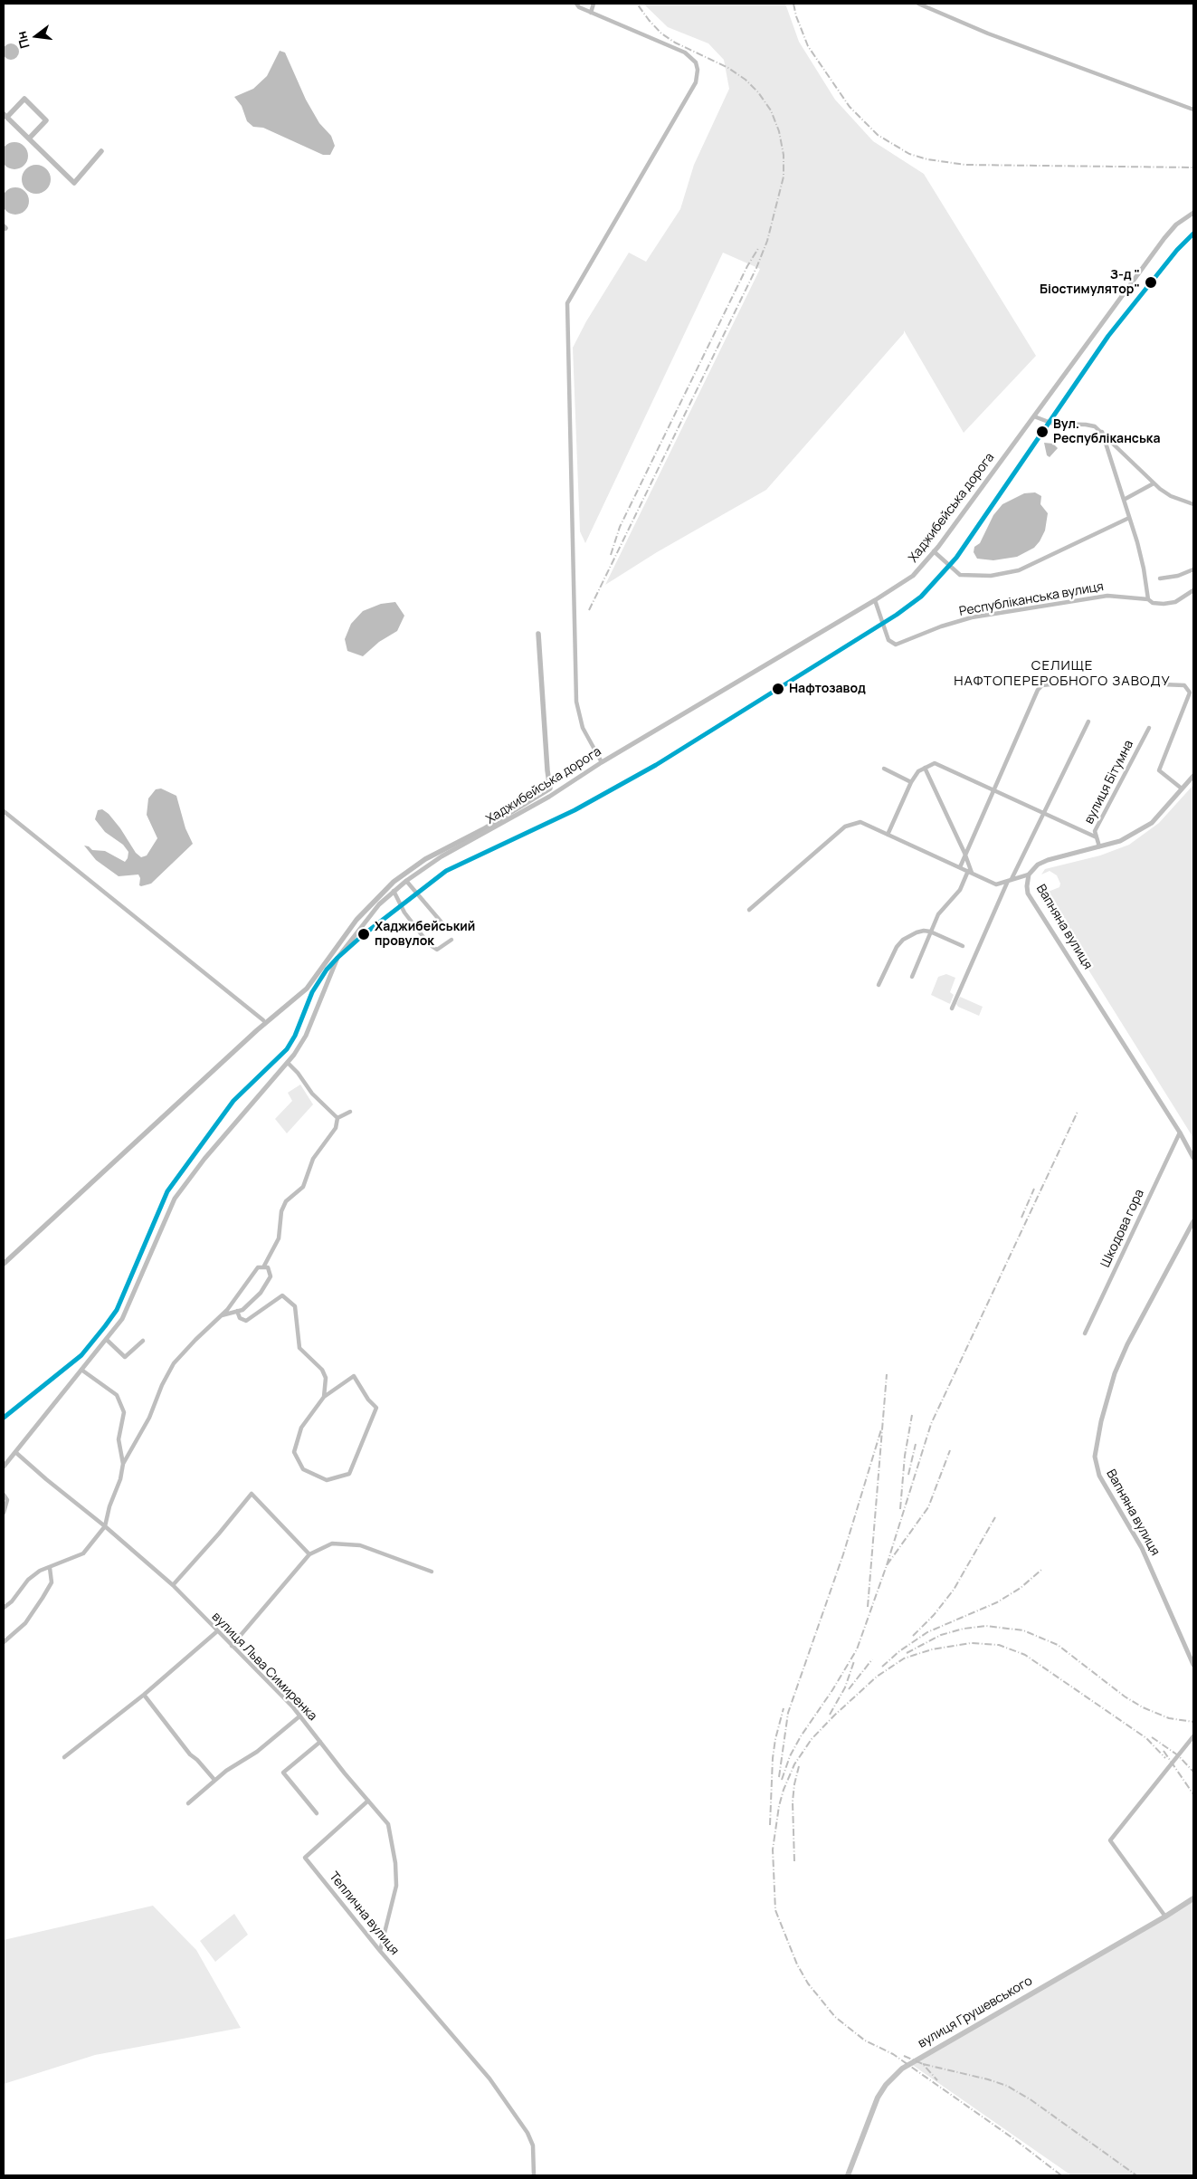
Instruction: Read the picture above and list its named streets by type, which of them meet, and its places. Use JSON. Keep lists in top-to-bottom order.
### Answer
{
  "streets": {
    "main road": ["вулиця Грушевського"],
    "street": [
      "Хаджибейська дорога",
      "Республіканська вулиця",
      "вулиця Бітумна",
      "Вапняна вулиця",
      "Шкодова гора",
      "вулиця Льва Симиренка",
      "Теплична вулиця"
    ]
  },
  "crossings": [
    ["Хаджибейська дорога", "Республіканська вулиця"],
    ["Хаджибейська дорога", "вулиця Льва Симиренка"],
    ["вулиця Бітумна", "Вапняна вулиця"],
    ["Вапняна вулиця", "Шкодова гора"],
    ["вулиця Льва Симиренка", "Теплична вулиця"]
  ],
  "districts": ["СЕЛИЩЕ НАФТОПЕРЕРОБНОГО ЗАВОДУ"],
  "places": [
    "З-д \" Біостимулятор\"",
    "Вул. Республіканська",
    "Нафтозавод",
    "Хаджибейський провулок"
  ],
  "north": "left"
}
